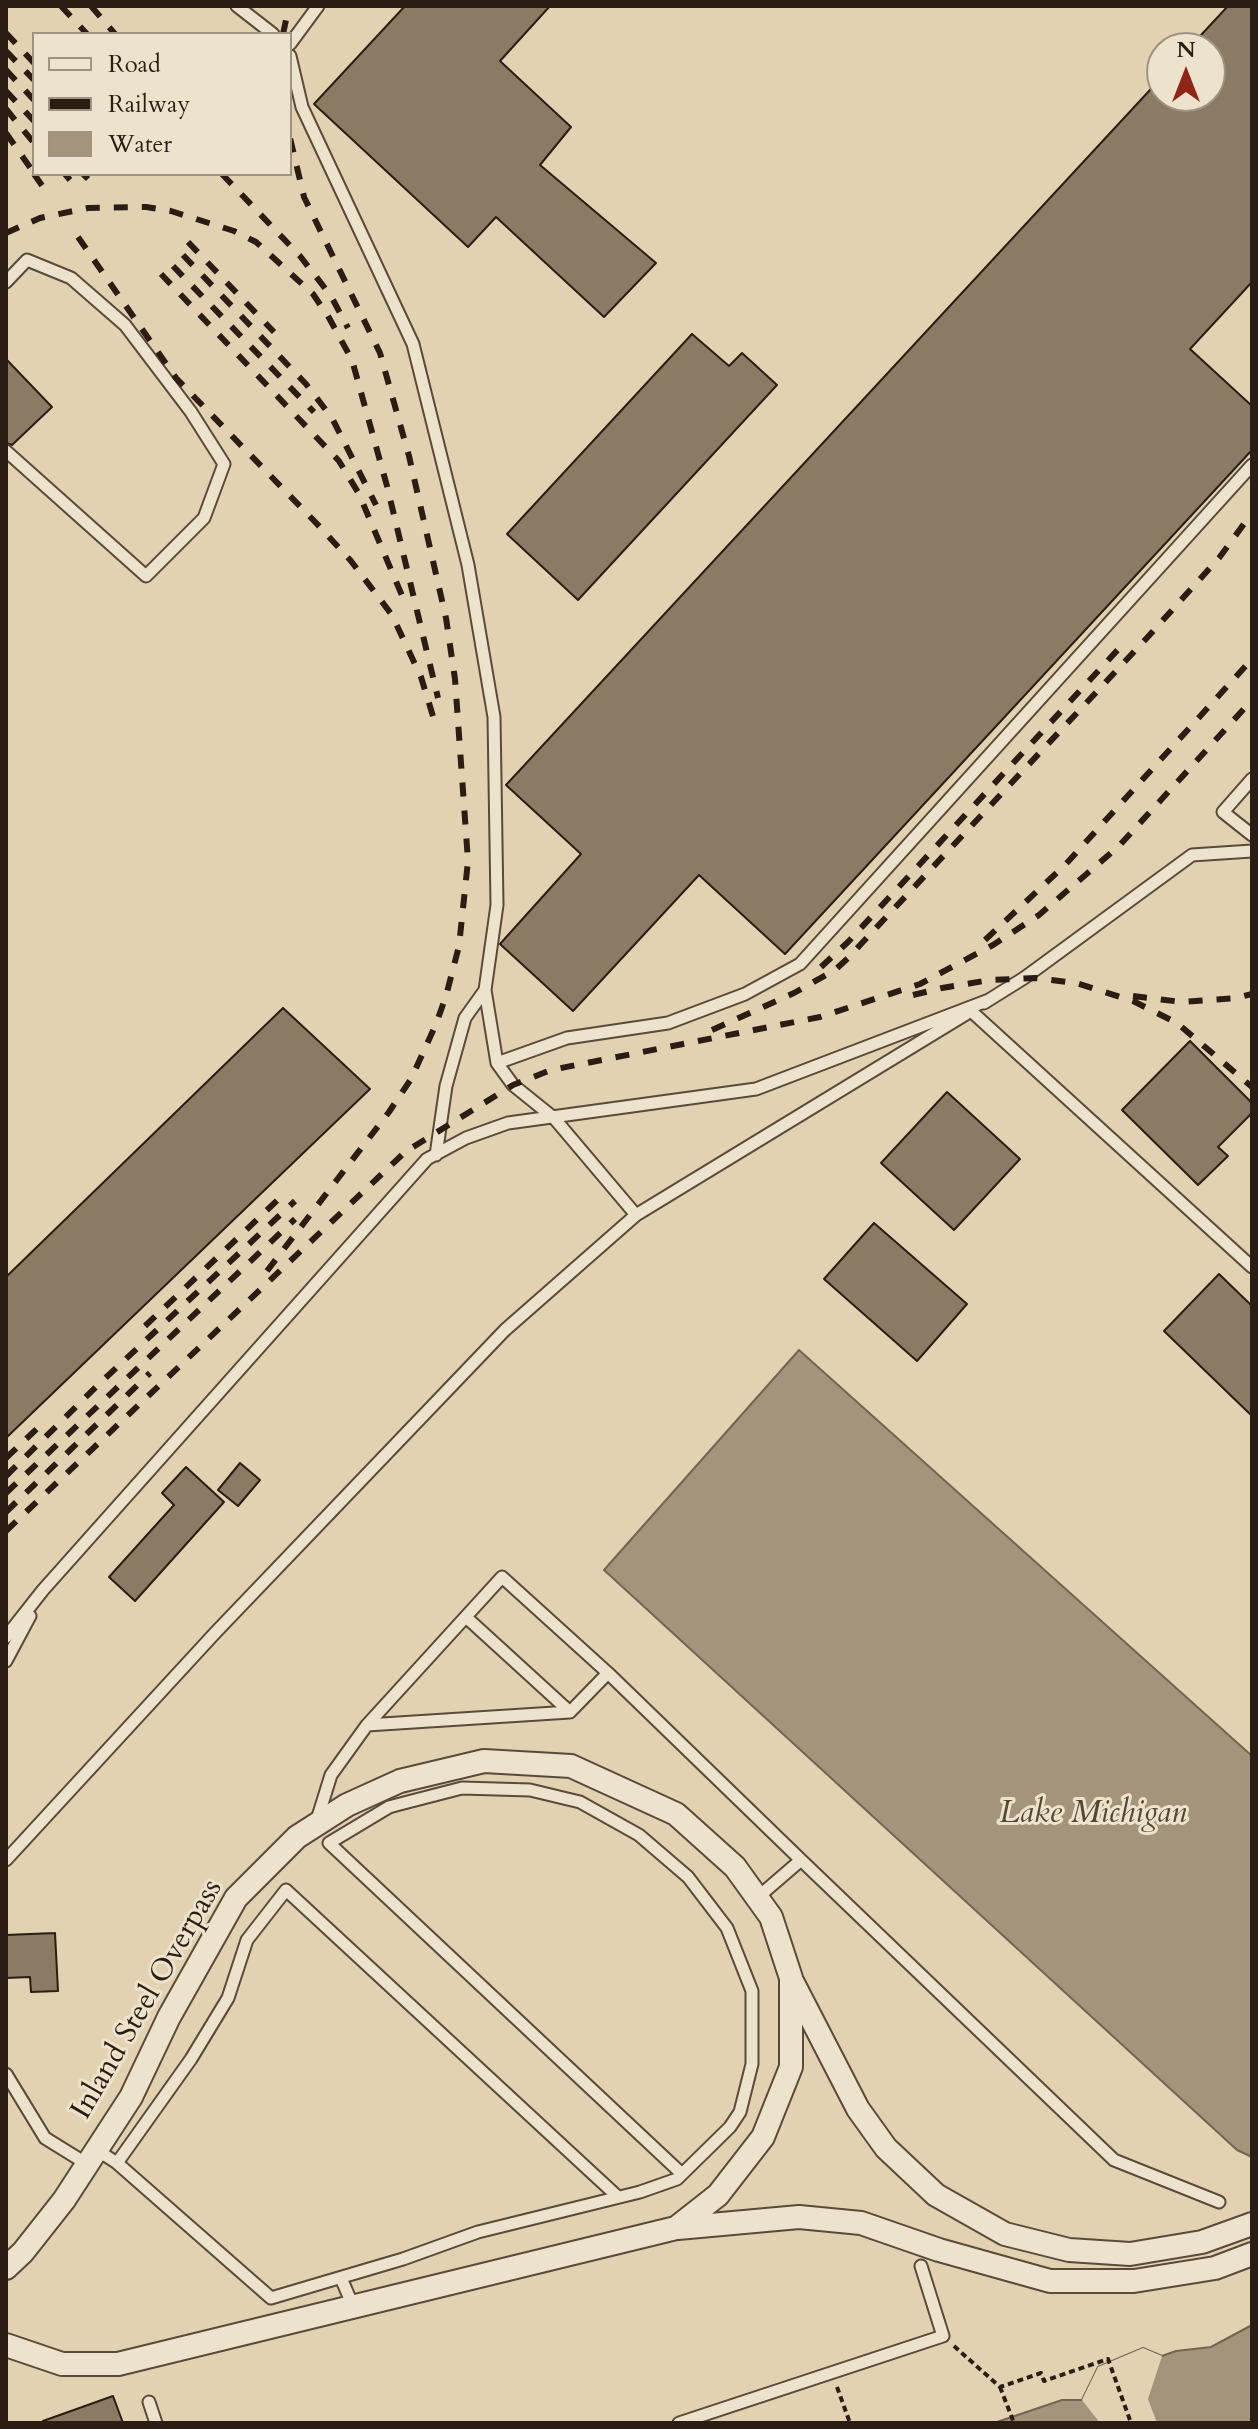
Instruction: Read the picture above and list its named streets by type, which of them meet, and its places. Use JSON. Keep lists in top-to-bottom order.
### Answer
{
  "streets": {
    "street": ["Inland Steel Overpass"]
  },
  "water": ["Lake Michigan"],
  "legend": ["Road", "Railway", "Water"],
  "north": "top"
}
